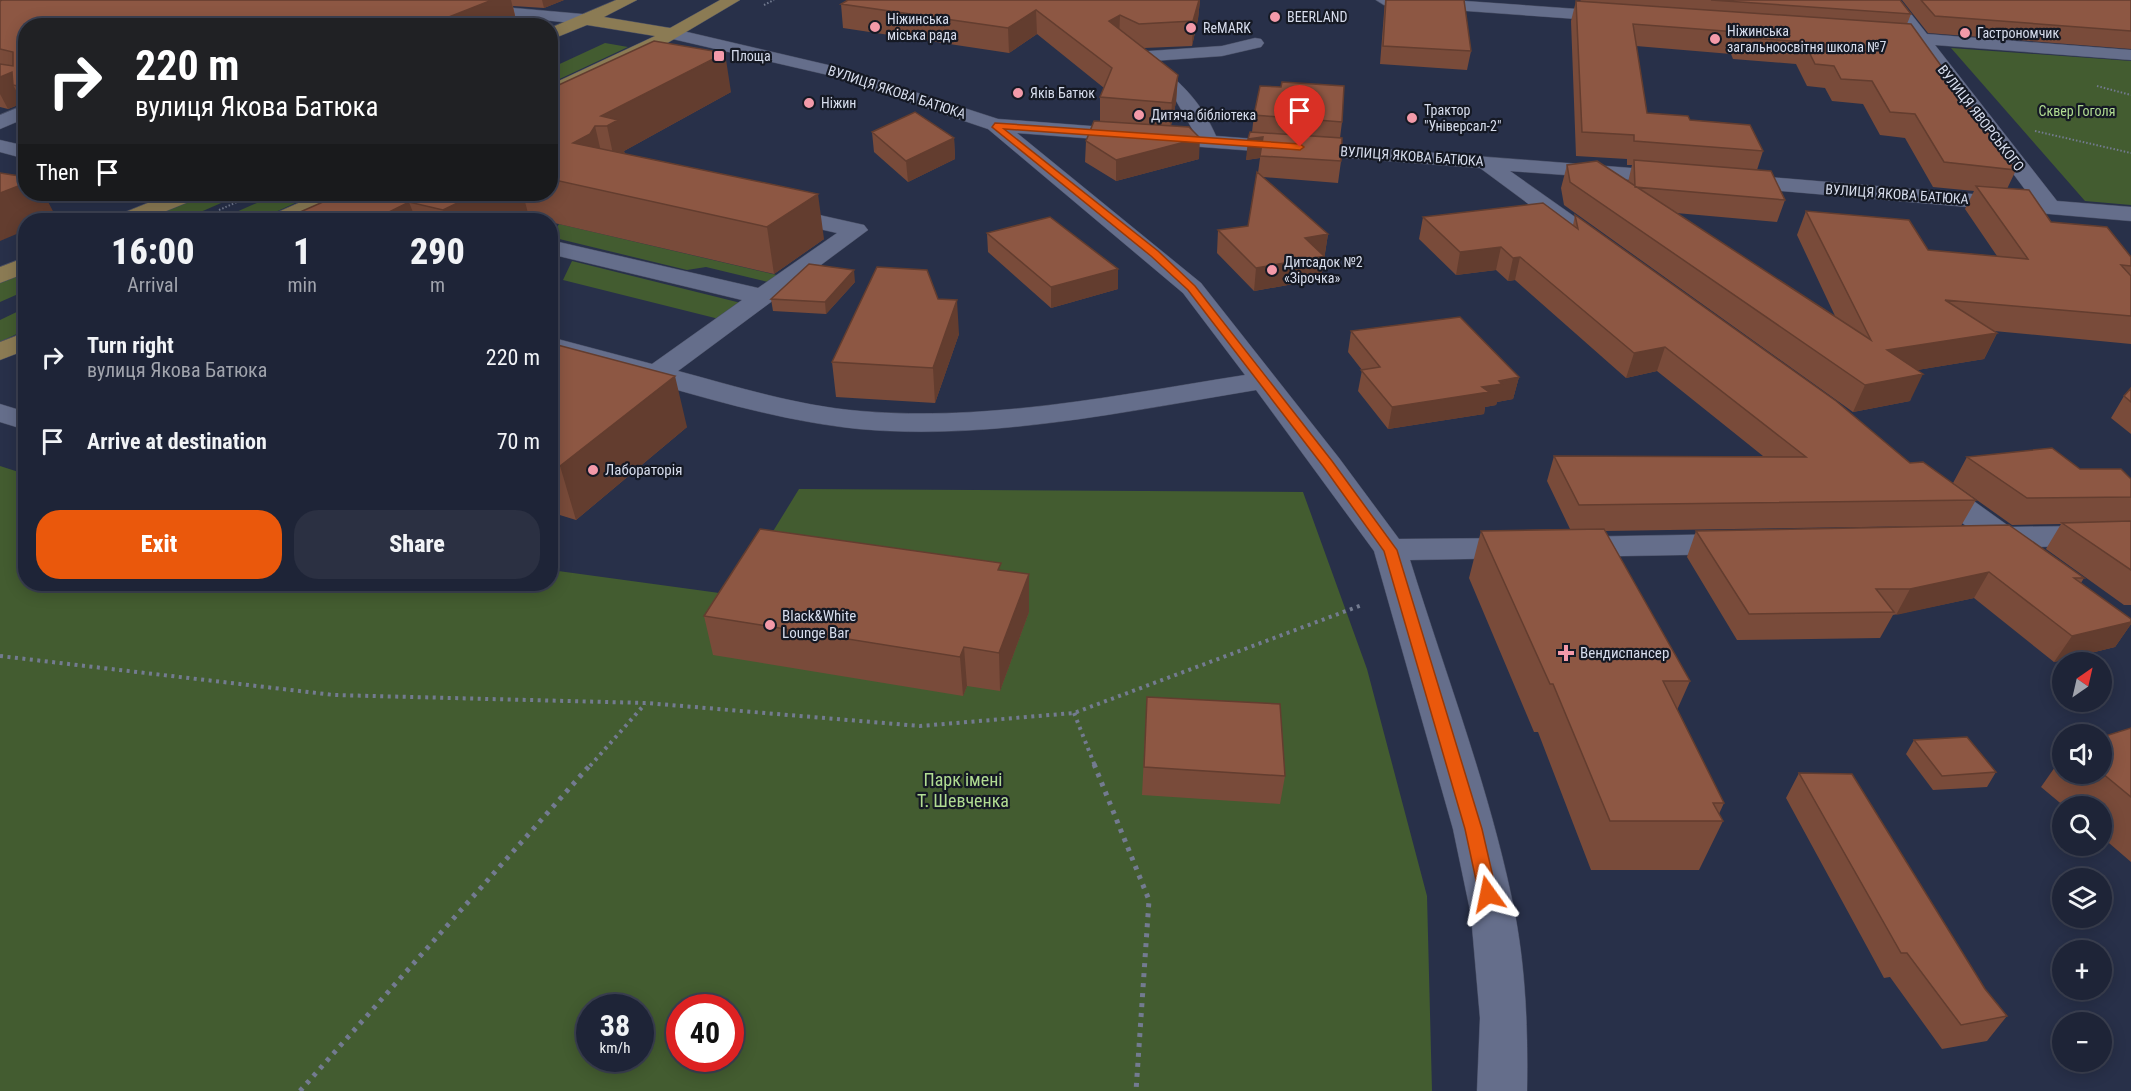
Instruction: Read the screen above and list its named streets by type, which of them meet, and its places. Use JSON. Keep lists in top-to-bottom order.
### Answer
{
  "streets": {
    "street": ["ВУЛИЦЯ ЯКОВА БАТЮКА", "ВУЛИЦЯ ЯВОРСЬКОГО"]
  },
  "crossings": [
    ["ВУЛИЦЯ ЯКОВА БАТЮКА", "ВУЛИЦЯ ЯВОРСЬКОГО"]
  ],
  "parks": ["Сквер Гоголя", "Парк імені Т. Шевченка"],
  "places": {
    "other": [
      "BEERLAND",
      "Ніжинська міська рада",
      "ReMARK",
      "Гастрономчик",
      "Ніжинська загальноосвітня школа №7",
      "Яків Батюк",
      "Ніжин",
      "Дитяча бібліотека",
      "Трактор \"Універсал-2\"",
      "Дитсадок №2 «Зірочка»",
      "Лабораторія",
      "Black&White Lounge Bar"
    ],
    "transit": ["Площа"],
    "health": ["Вендиспансер"]
  },
  "north": "top right",
  "page": {
    "turn": ["220 m", "вулиця Якова Батюка"],
    "then": "Then",
    "eta": [
      "16:00",
      "Arrival",
      "1",
      "min",
      "290",
      "m"
    ],
    "list": [
      {
        "name": "Turn right",
        "note": "вулиця Якова Батюка",
        "value": "220 m"
      },
      {
        "name": "Arrive at destination",
        "value": "70 m"
      }
    ],
    "buttons": ["Exit", "Share"],
    "map_buttons": ["+", "−"],
    "speed": "38 km/h",
    "limit": "40"
  }
}
